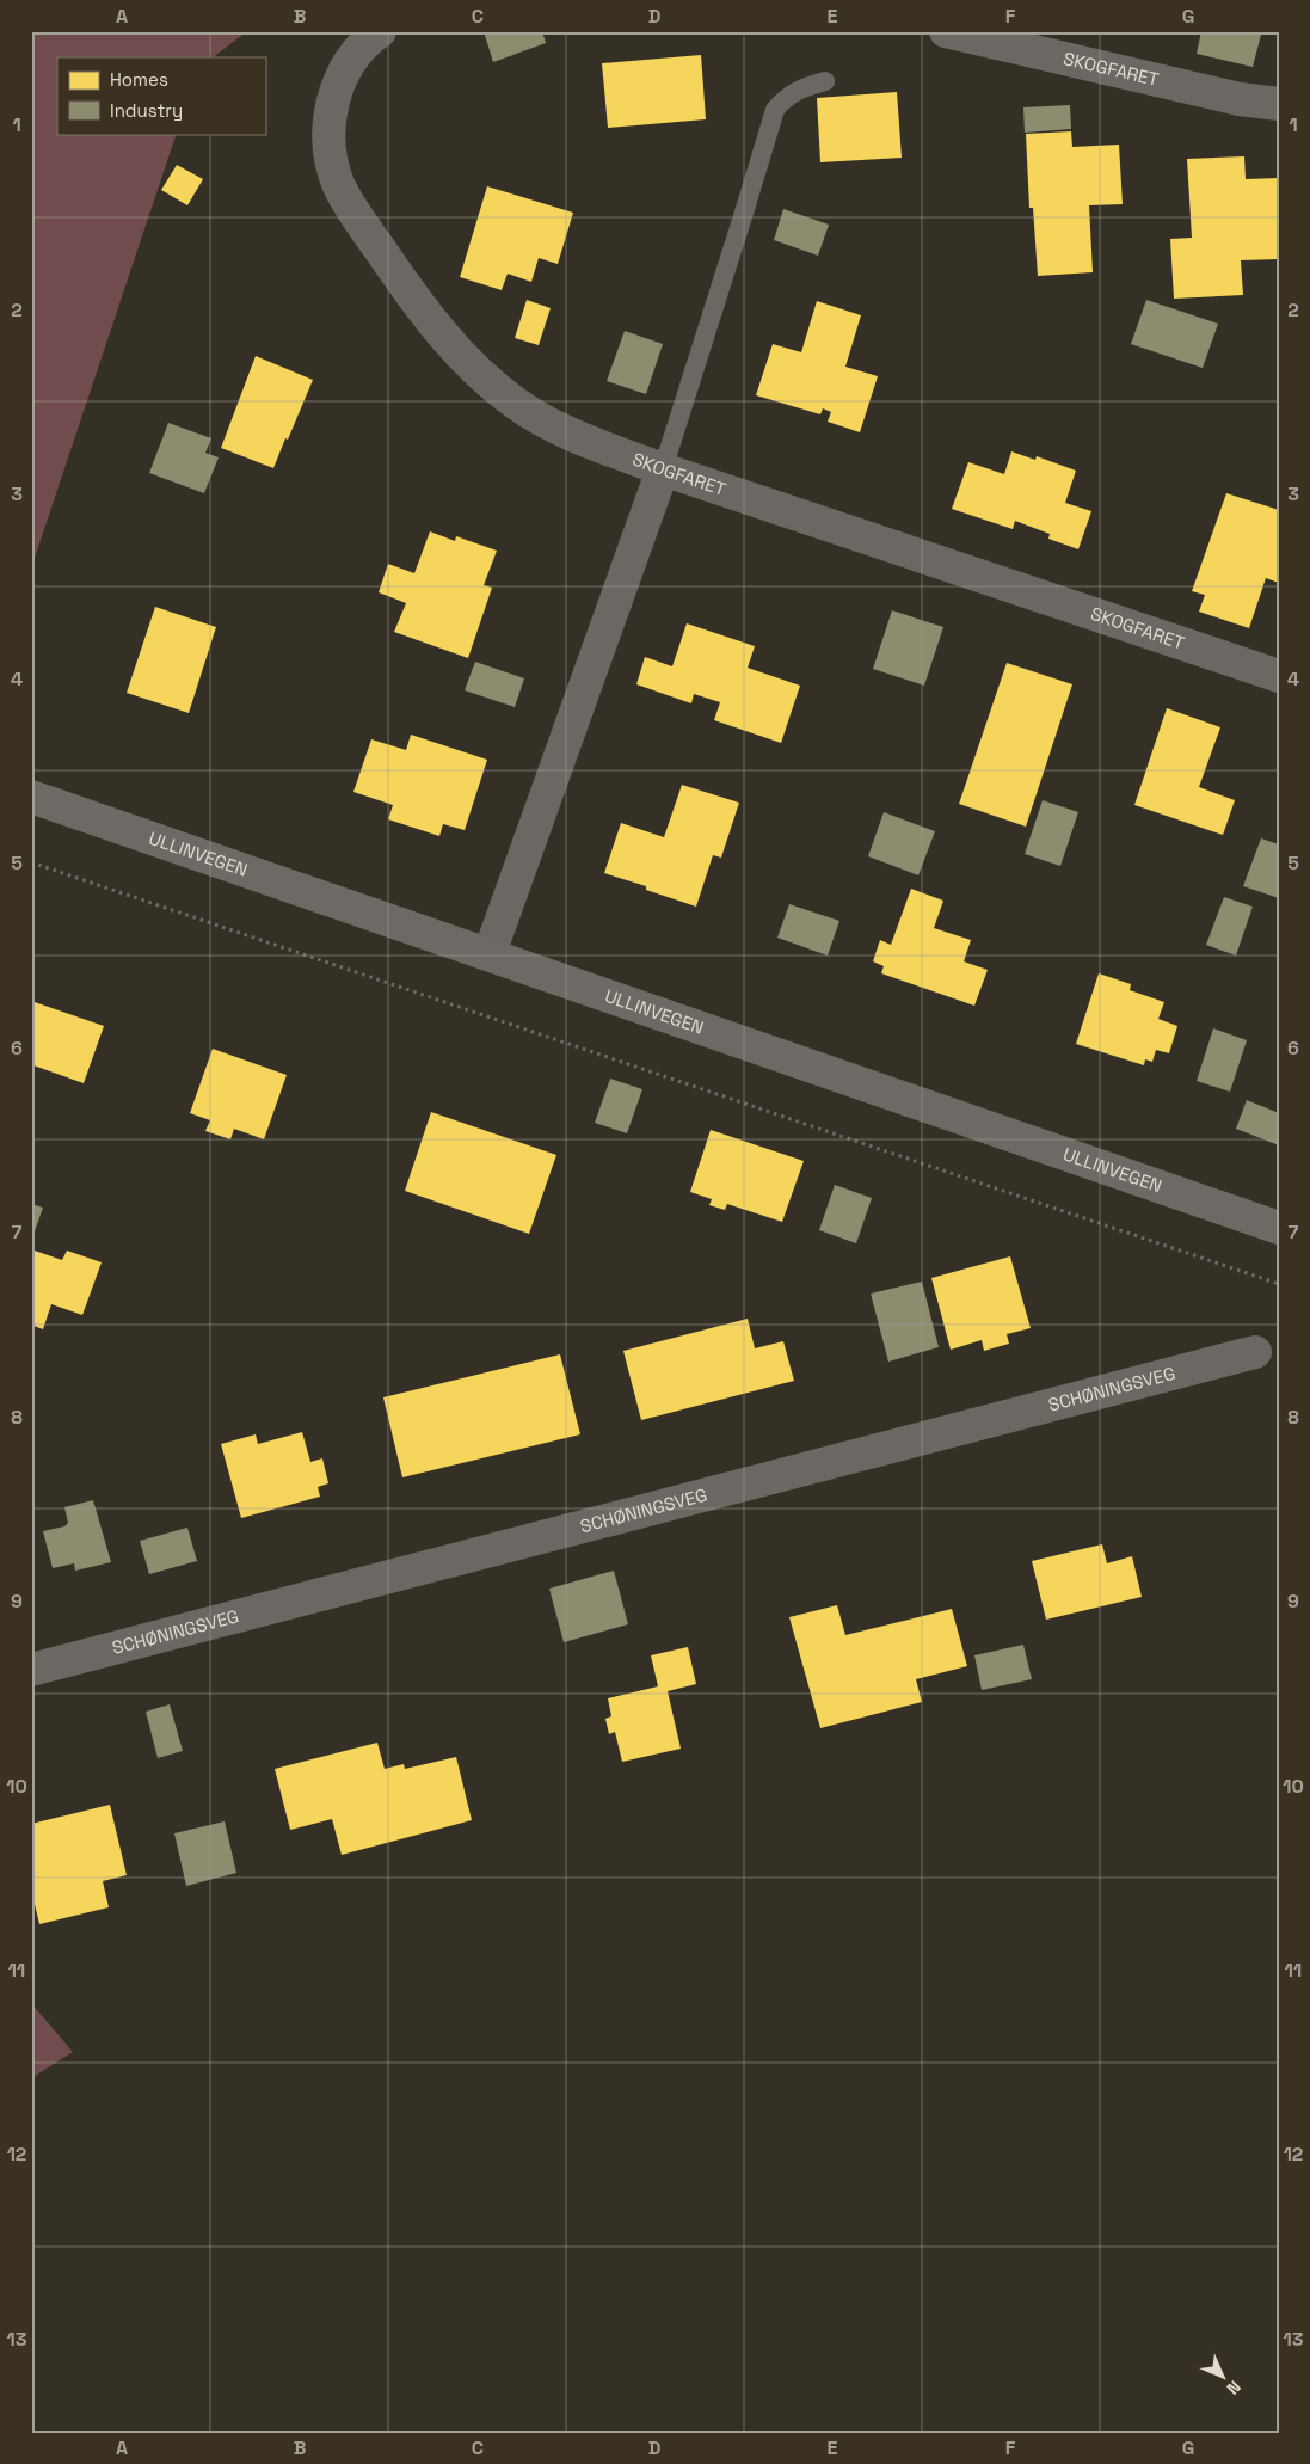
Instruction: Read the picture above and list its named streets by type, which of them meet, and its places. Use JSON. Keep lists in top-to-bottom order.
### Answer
{
  "streets": {
    "main road": ["ULLINVEGEN"],
    "street": ["SKOGFARET", "SCHØNINGSVEG"]
  },
  "legend": ["Homes", "Industry"],
  "north": "bottom right",
  "grid": {
    "columns": [
      "A",
      "B",
      "C",
      "D",
      "E",
      "F",
      "G"
    ],
    "rows": [
      "1",
      "2",
      "3",
      "4",
      "5",
      "6",
      "7",
      "8",
      "9",
      "10",
      "11",
      "12",
      "13"
    ]
  }
}
